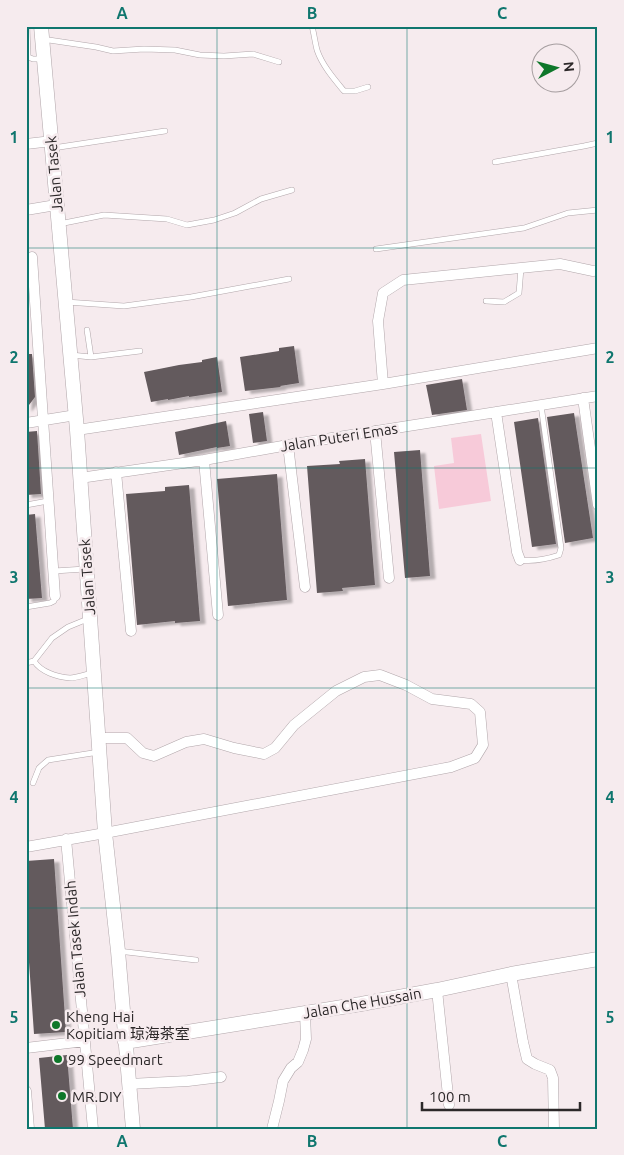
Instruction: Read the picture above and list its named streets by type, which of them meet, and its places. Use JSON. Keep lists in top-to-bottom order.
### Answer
{
  "streets": {
    "main road": ["Jalan Tasek", "Jalan Che Hussain"],
    "street": ["Jalan Puteri Emas", "Jalan Tasek Indah"]
  },
  "crossings": [
    ["Jalan Tasek", "Jalan Puteri Emas"],
    ["Jalan Tasek", "Jalan Che Hussain"]
  ],
  "places": ["Kheng Hai Kopitiam 琼海茶室", "99 Speedmart", "MR.DIY"],
  "scale_bar": "100 m",
  "north": "right",
  "grid": {
    "columns": ["A", "B", "C"],
    "rows": [
      "1",
      "2",
      "3",
      "4",
      "5"
    ]
  }
}
